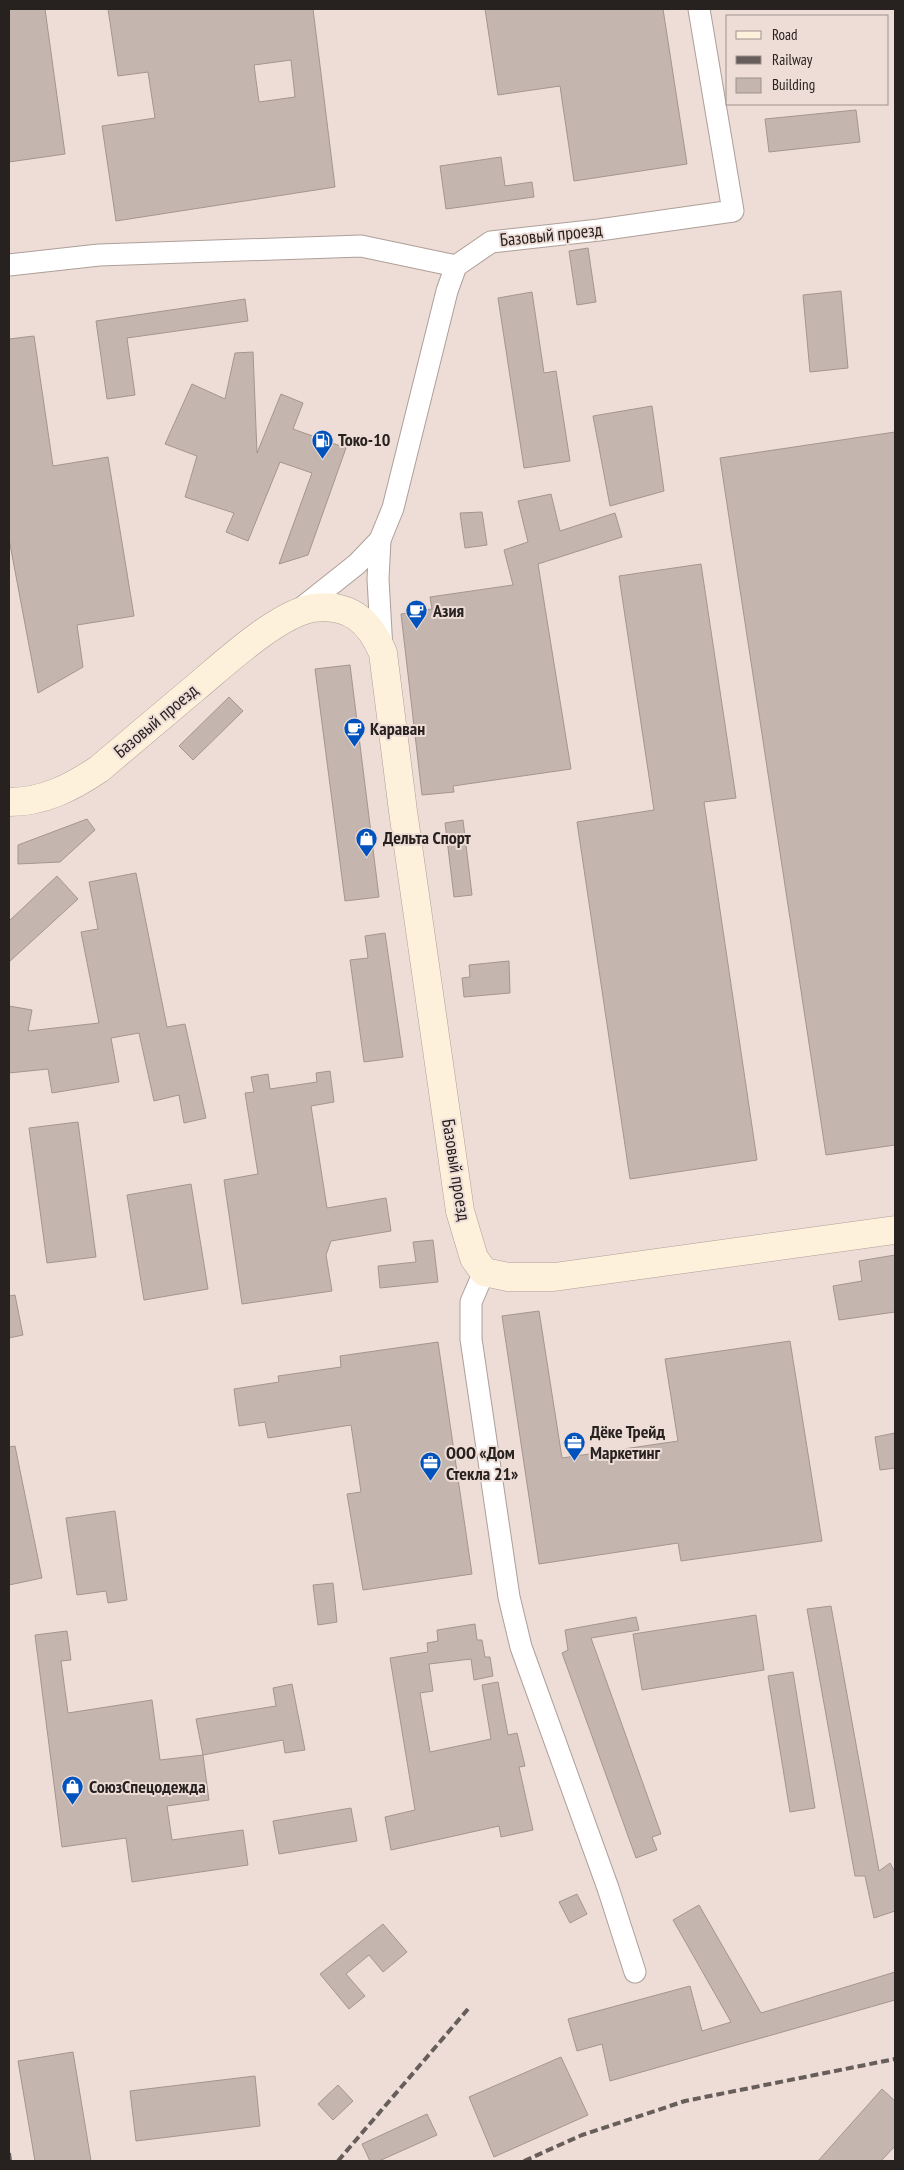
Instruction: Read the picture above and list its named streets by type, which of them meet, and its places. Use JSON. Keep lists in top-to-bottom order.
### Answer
{
  "streets": {
    "street": ["Базовый проезд"]
  },
  "places": {
    "fuel station": ["Токо-10"],
    "cafe": ["Азия", "Караван"],
    "shop": ["Дельта Спорт", "СоюзСпецодежда"],
    "office": ["Дёке Трейд Маркетинг", "ООО «Дом Стекла 21»"]
  },
  "legend": ["Road", "Railway", "Building"]
}
